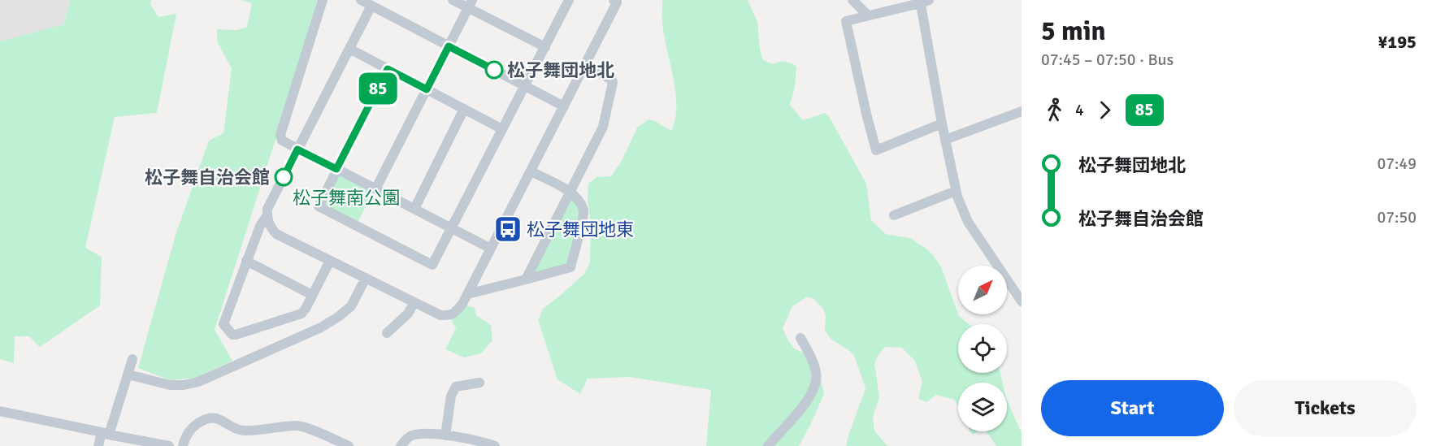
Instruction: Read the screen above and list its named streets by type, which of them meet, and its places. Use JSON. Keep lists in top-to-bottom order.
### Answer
{
  "parks": ["松子舞南公園"],
  "places": {
    "other": ["松子舞団地北", "松子舞自治会館"],
    "bus stop": ["松子舞団地東"]
  },
  "lines": ["bus line 85"],
  "north": "top right",
  "page": {
    "on_map": "85",
    "heading": ["5 min", "07:45 – 07:50 · Bus", "¥195"],
    "legs": ["4", "85"],
    "list": [
      {
        "name": "松子舞団地北",
        "value": "07:49"
      },
      {
        "name": "松子舞自治会館",
        "value": "07:50"
      }
    ],
    "buttons": ["Start", "Tickets"]
  }
}
